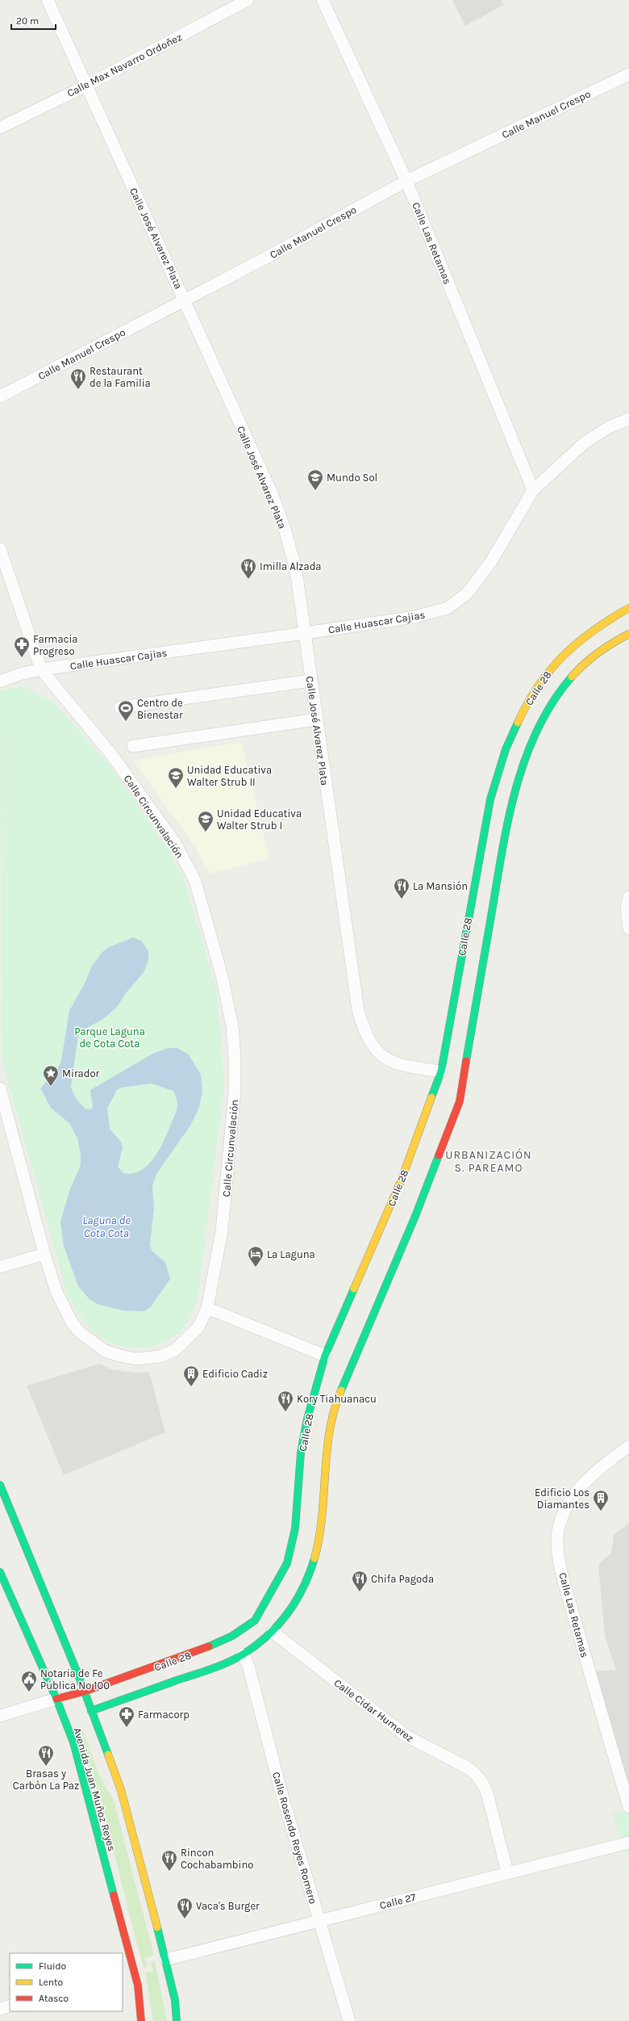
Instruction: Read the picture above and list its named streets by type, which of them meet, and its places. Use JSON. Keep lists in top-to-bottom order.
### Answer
{
  "streets": {
    "main road": ["Calle 28", "Avenida Juan Muñoz Reyes"],
    "street": [
      "Calle Max Navarro Ordoñez",
      "Calle Manuel Crespo",
      "Calle José Alvarez Plata",
      "Calle Las Retamas",
      "Calle Huascar Cajias",
      "Calle Circunvalación",
      "Calle Cidar Humerez",
      "Calle Rosendo Reyes Romero",
      "Calle 27"
    ]
  },
  "crossings": [
    ["Calle Max Navarro Ordoñez", "Calle José Alvarez Plata"],
    ["Calle Manuel Crespo", "Calle José Alvarez Plata"],
    ["Calle Manuel Crespo", "Calle Las Retamas"],
    ["Calle José Alvarez Plata", "Calle Huascar Cajias"],
    ["Calle José Alvarez Plata", "Calle 28"],
    ["Calle Las Retamas", "Calle Huascar Cajias"],
    ["Calle Huascar Cajias", "Calle Circunvalación"],
    ["Calle 28", "Calle Cidar Humerez"],
    ["Calle 28", "Avenida Juan Muñoz Reyes"],
    ["Calle 28", "Calle Rosendo Reyes Romero"],
    ["Calle Cidar Humerez", "Calle 27"],
    ["Avenida Juan Muñoz Reyes", "Calle 27"],
    ["Calle Rosendo Reyes Romero", "Calle 27"]
  ],
  "districts": ["URBANIZACIÓN S. PAREAMO"],
  "water": ["Laguna de Cota Cota"],
  "parks": ["Parque Laguna de Cota Cota"],
  "places": {
    "restaurant": [
      "Restaurant de la Familia",
      "Imilla Alzada",
      "La Mansión",
      "Kory Tiahuanacu",
      "Chifa Pagoda",
      "Brasas y Carbòn La Paz",
      "Rincon Cochabambino",
      "Vaca's Burger"
    ],
    "school or university": ["Mundo Sol", "Unidad Educativa Walter Strub II", "Unidad Educativa Walter Strub I"],
    "pharmacy": ["Farmacia Progreso", "Farmacorp"],
    "sports": ["Centro de Bienestar"],
    "place": ["Mirador"],
    "hotel": ["La Laguna"],
    "building": ["Edificio Cadiz", "Edificio Los Diamantes"],
    "public building": ["Notaria de Fe Pública No 100"]
  },
  "legend": ["Fluido", "Lento", "Atasco"],
  "scale_bar": "20 m"
}
